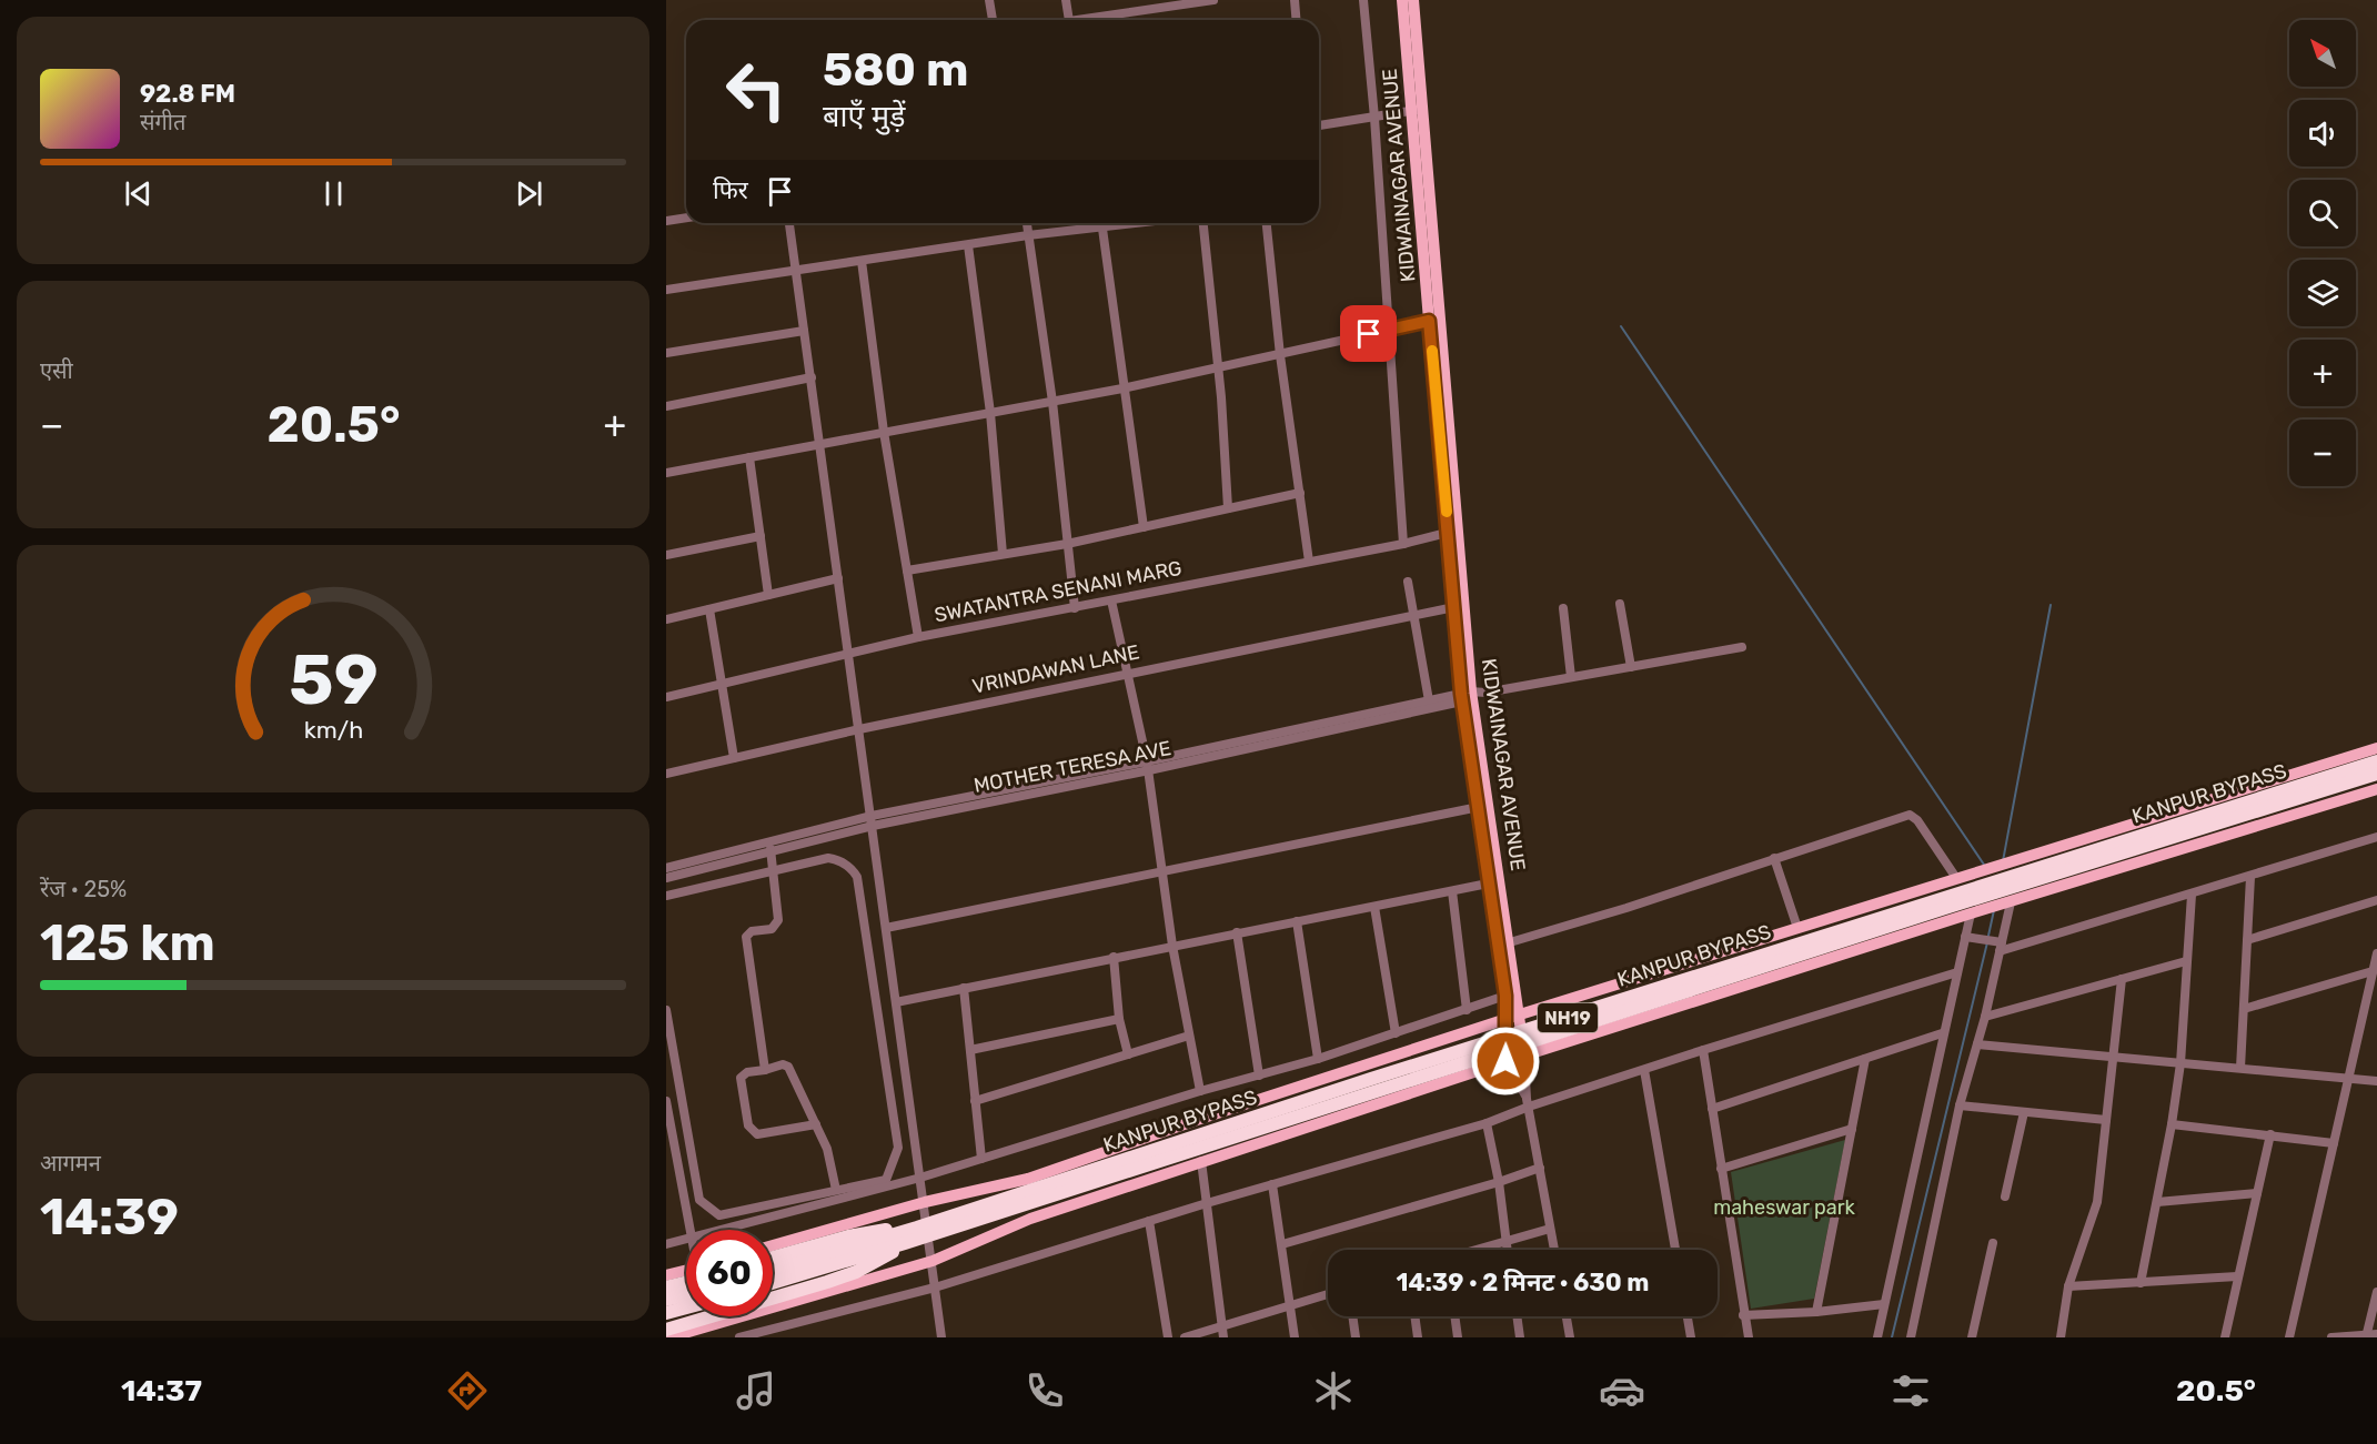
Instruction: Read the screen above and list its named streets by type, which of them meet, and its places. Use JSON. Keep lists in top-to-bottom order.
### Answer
{
  "streets": {
    "highway": ["KANPUR BYPASS", "NH19"],
    "main road": ["KIDWAINAGAR AVENUE"],
    "street": ["SWATANTRA SENANI MARG", "VRINDAWAN LANE"]
  },
  "crossings": [
    ["KIDWAINAGAR AVENUE", "SWATANTRA SENANI MARG"],
    ["KIDWAINAGAR AVENUE", "VRINDAWAN LANE"]
  ],
  "parks": ["maheswar park"],
  "north": "top left",
  "page": {
    "map_buttons": ["+", "−"],
    "turn": ["580 m", "बाएँ मुड़ें"],
    "song": ["92.8 FM", "संगीत"],
    "then": "फिर",
    "tile": [
      "एसी",
      ["रेंज · 25%", "125 km"],
      ["आगमन", "14:39"]
    ],
    "heat": ["−", "20.5°", "+"],
    "limit": "60",
    "trip": "14:39 · 2 मिनट · 630 m",
    "tabs": ["14:37", "20.5°"],
    "gauge": ["59", "km/h"]
  }
}
